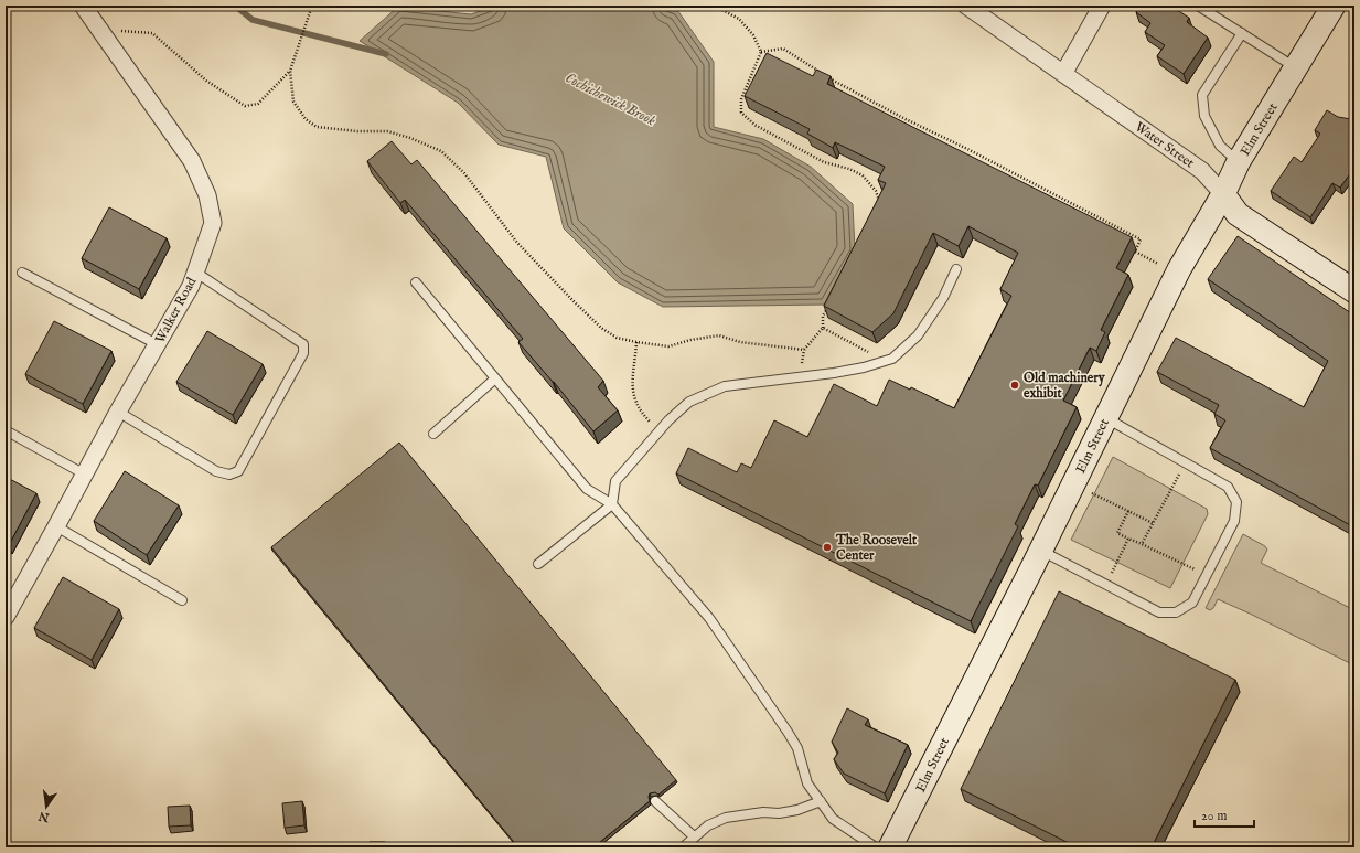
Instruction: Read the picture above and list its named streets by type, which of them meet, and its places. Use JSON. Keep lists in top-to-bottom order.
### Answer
{
  "streets": {
    "street": ["Elm Street", "Water Street", "Walker Road"]
  },
  "crossings": [
    ["Elm Street", "Water Street"]
  ],
  "water": ["Cochichewick Brook"],
  "places": ["Old machinery exhibit", "The Roosevelt Center"],
  "scale_bar": "20 m",
  "north": "bottom"
}
